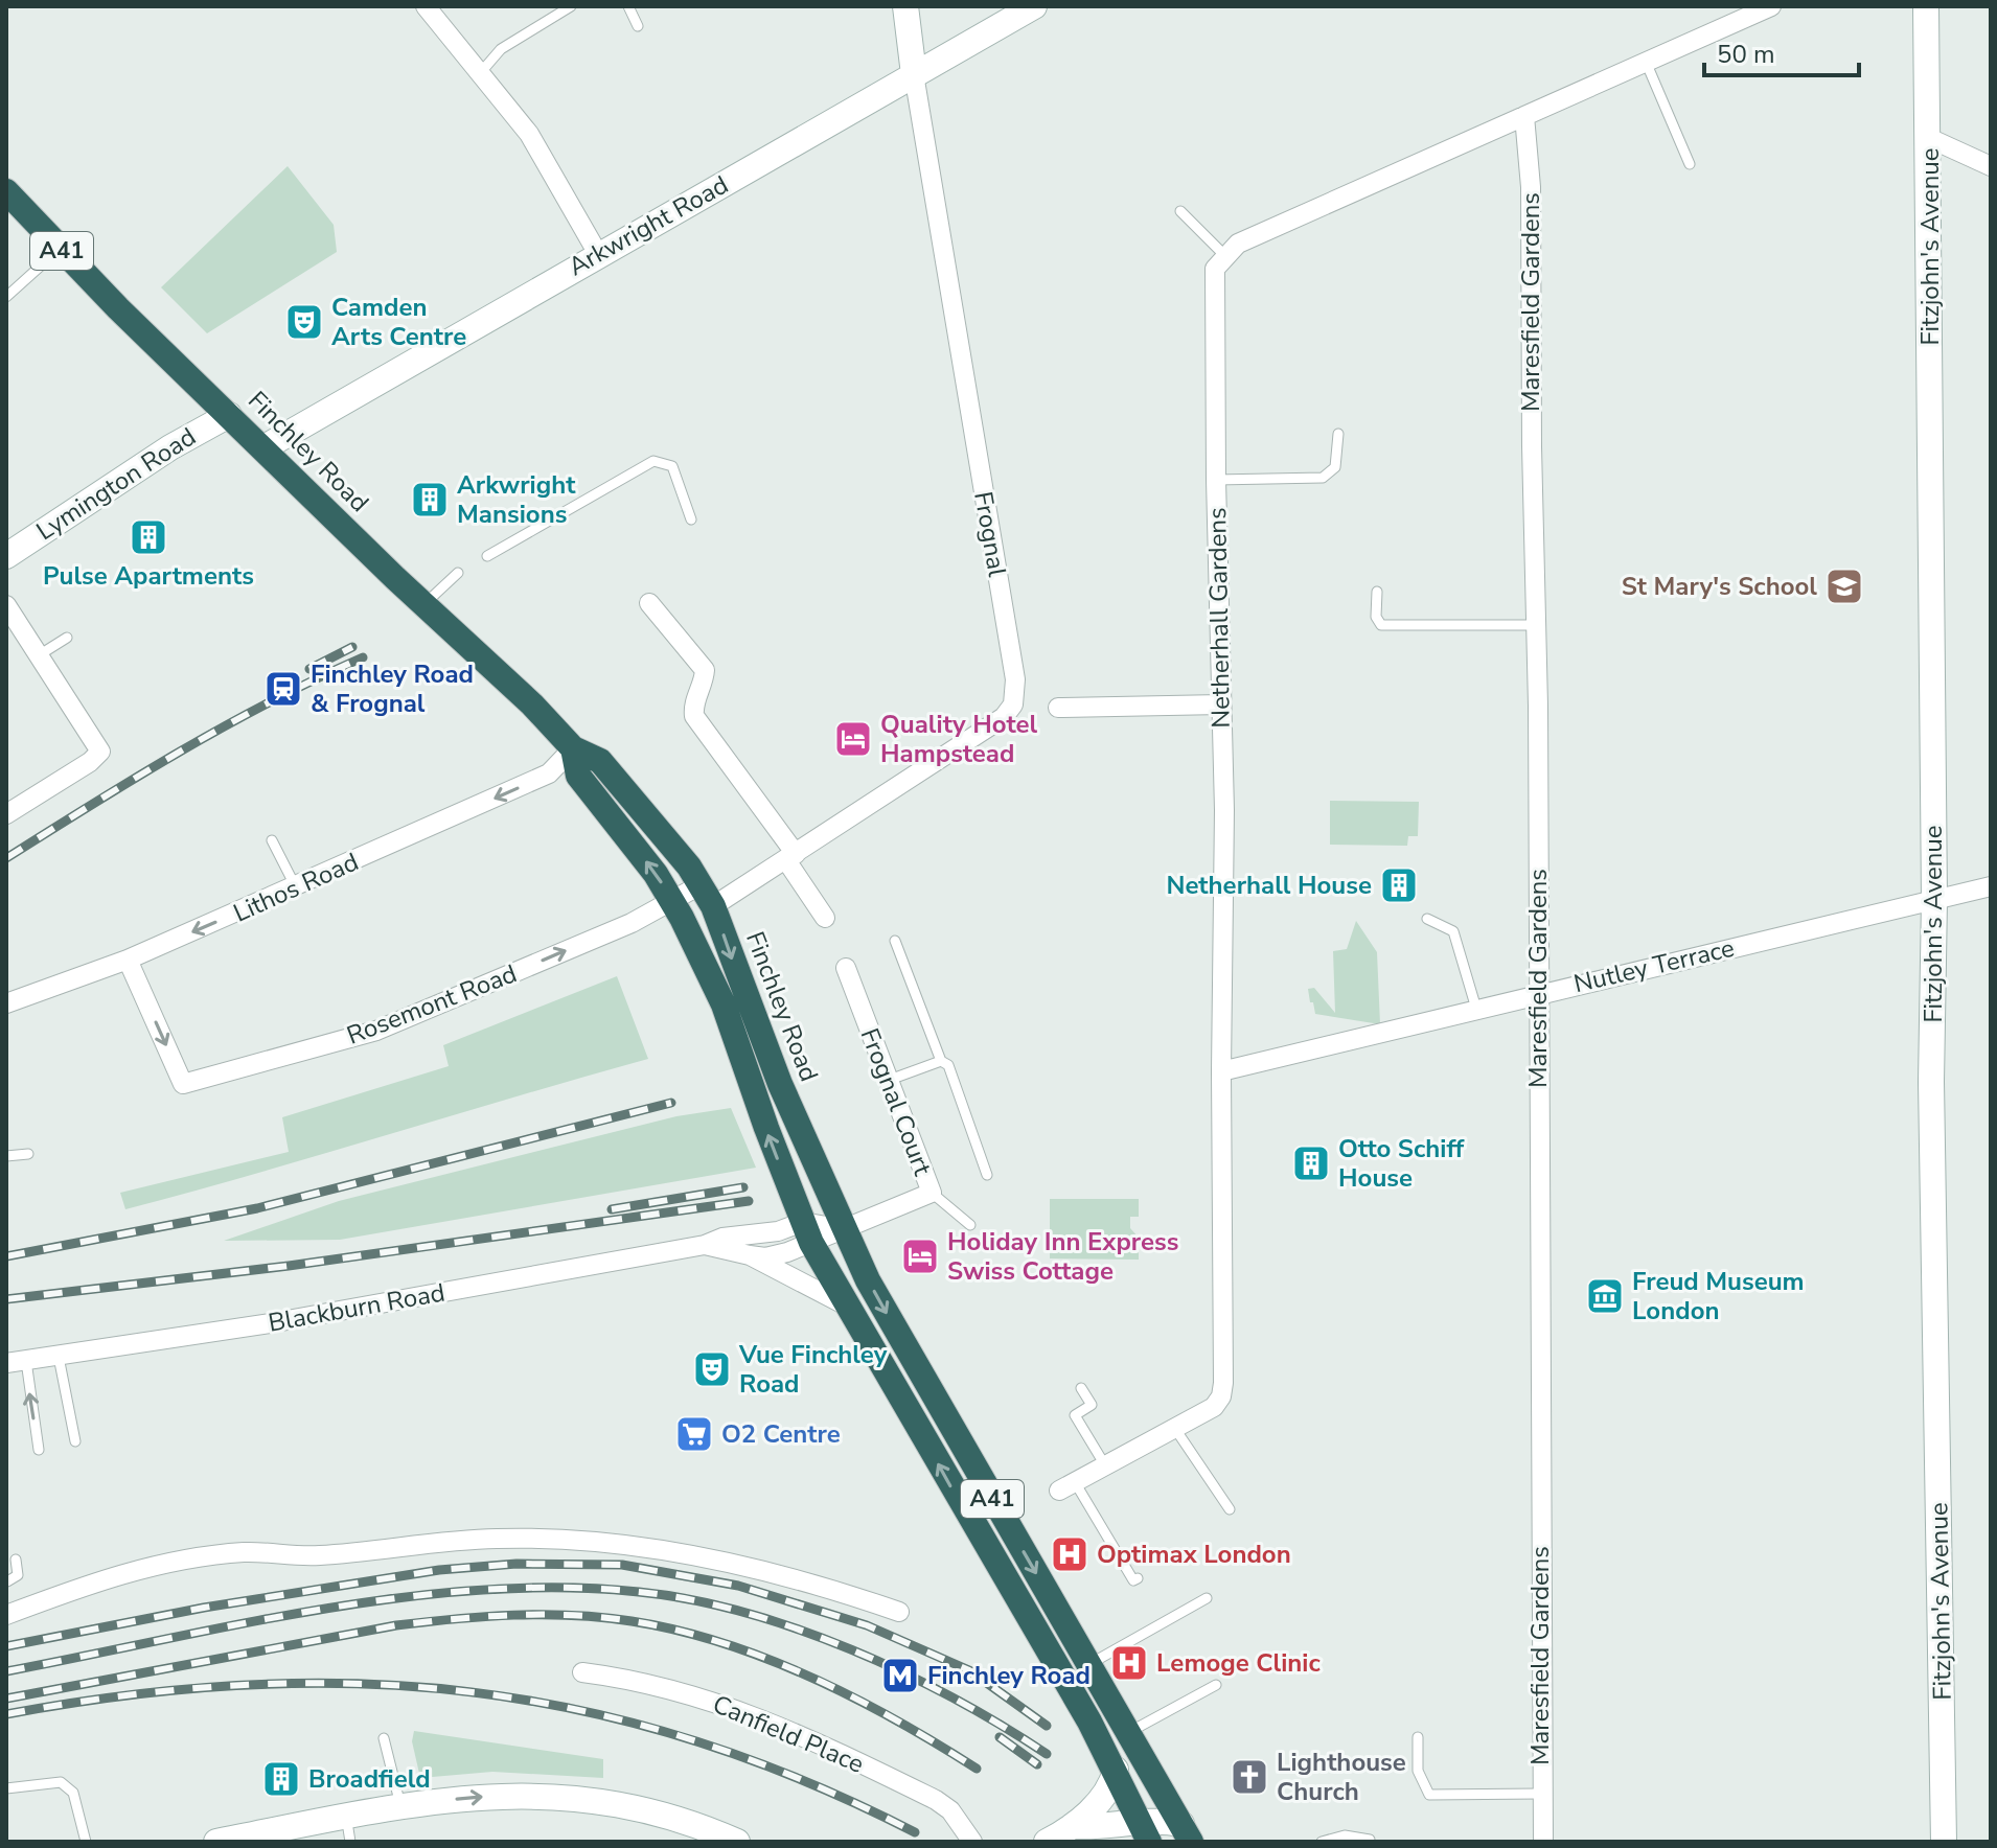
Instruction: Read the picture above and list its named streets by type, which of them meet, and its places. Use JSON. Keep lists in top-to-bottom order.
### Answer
{
  "streets": {
    "highway": ["A41", "Finchley Road"],
    "street": [
      "Arkwright Road",
      "Fitzjohn's Avenue",
      "Maresfield Gardens",
      "Lymington Road",
      "Frognal",
      "Netherhall Gardens",
      "Lithos Road",
      "Nutley Terrace",
      "Rosemont Road",
      "Frognal Court",
      "Blackburn Road",
      "Canfield Place"
    ]
  },
  "crossings": [
    ["Arkwright Road", "Finchley Road"],
    ["Arkwright Road", "Frognal"],
    ["Fitzjohn's Avenue", "Nutley Terrace"],
    ["Maresfield Gardens", "Nutley Terrace"],
    ["Finchley Road", "Lymington Road"],
    ["Finchley Road", "Frognal"],
    ["Finchley Road", "Lithos Road"],
    ["Finchley Road", "Rosemont Road"],
    ["Finchley Road", "Frognal Court"],
    ["Finchley Road", "Blackburn Road"],
    ["Frognal", "Rosemont Road"],
    ["Netherhall Gardens", "Nutley Terrace"],
    ["Lithos Road", "Rosemont Road"],
    ["Frognal Court", "Blackburn Road"]
  ],
  "one_way": ["Lithos Road", "Rosemont Road"],
  "places": {
    "theatre": ["Camden Arts Centre", "Vue Finchley Road"],
    "building": [
      "Arkwright Mansions",
      "Pulse Apartments",
      "Netherhall House",
      "Otto Schiff House",
      "Broadfield"
    ],
    "school or university": ["St Mary's School"],
    "station": ["Finchley Road & Frognal"],
    "hotel": ["Quality Hotel Hampstead", "Holiday Inn Express Swiss Cottage"],
    "museum": ["Freud Museum London"],
    "supermarket": ["O2 Centre"],
    "hospital": ["Optimax London", "Lemoge Clinic"],
    "metro station": ["Finchley Road"],
    "church": ["Lighthouse Church"]
  },
  "scale_bar": "50 m"
}
